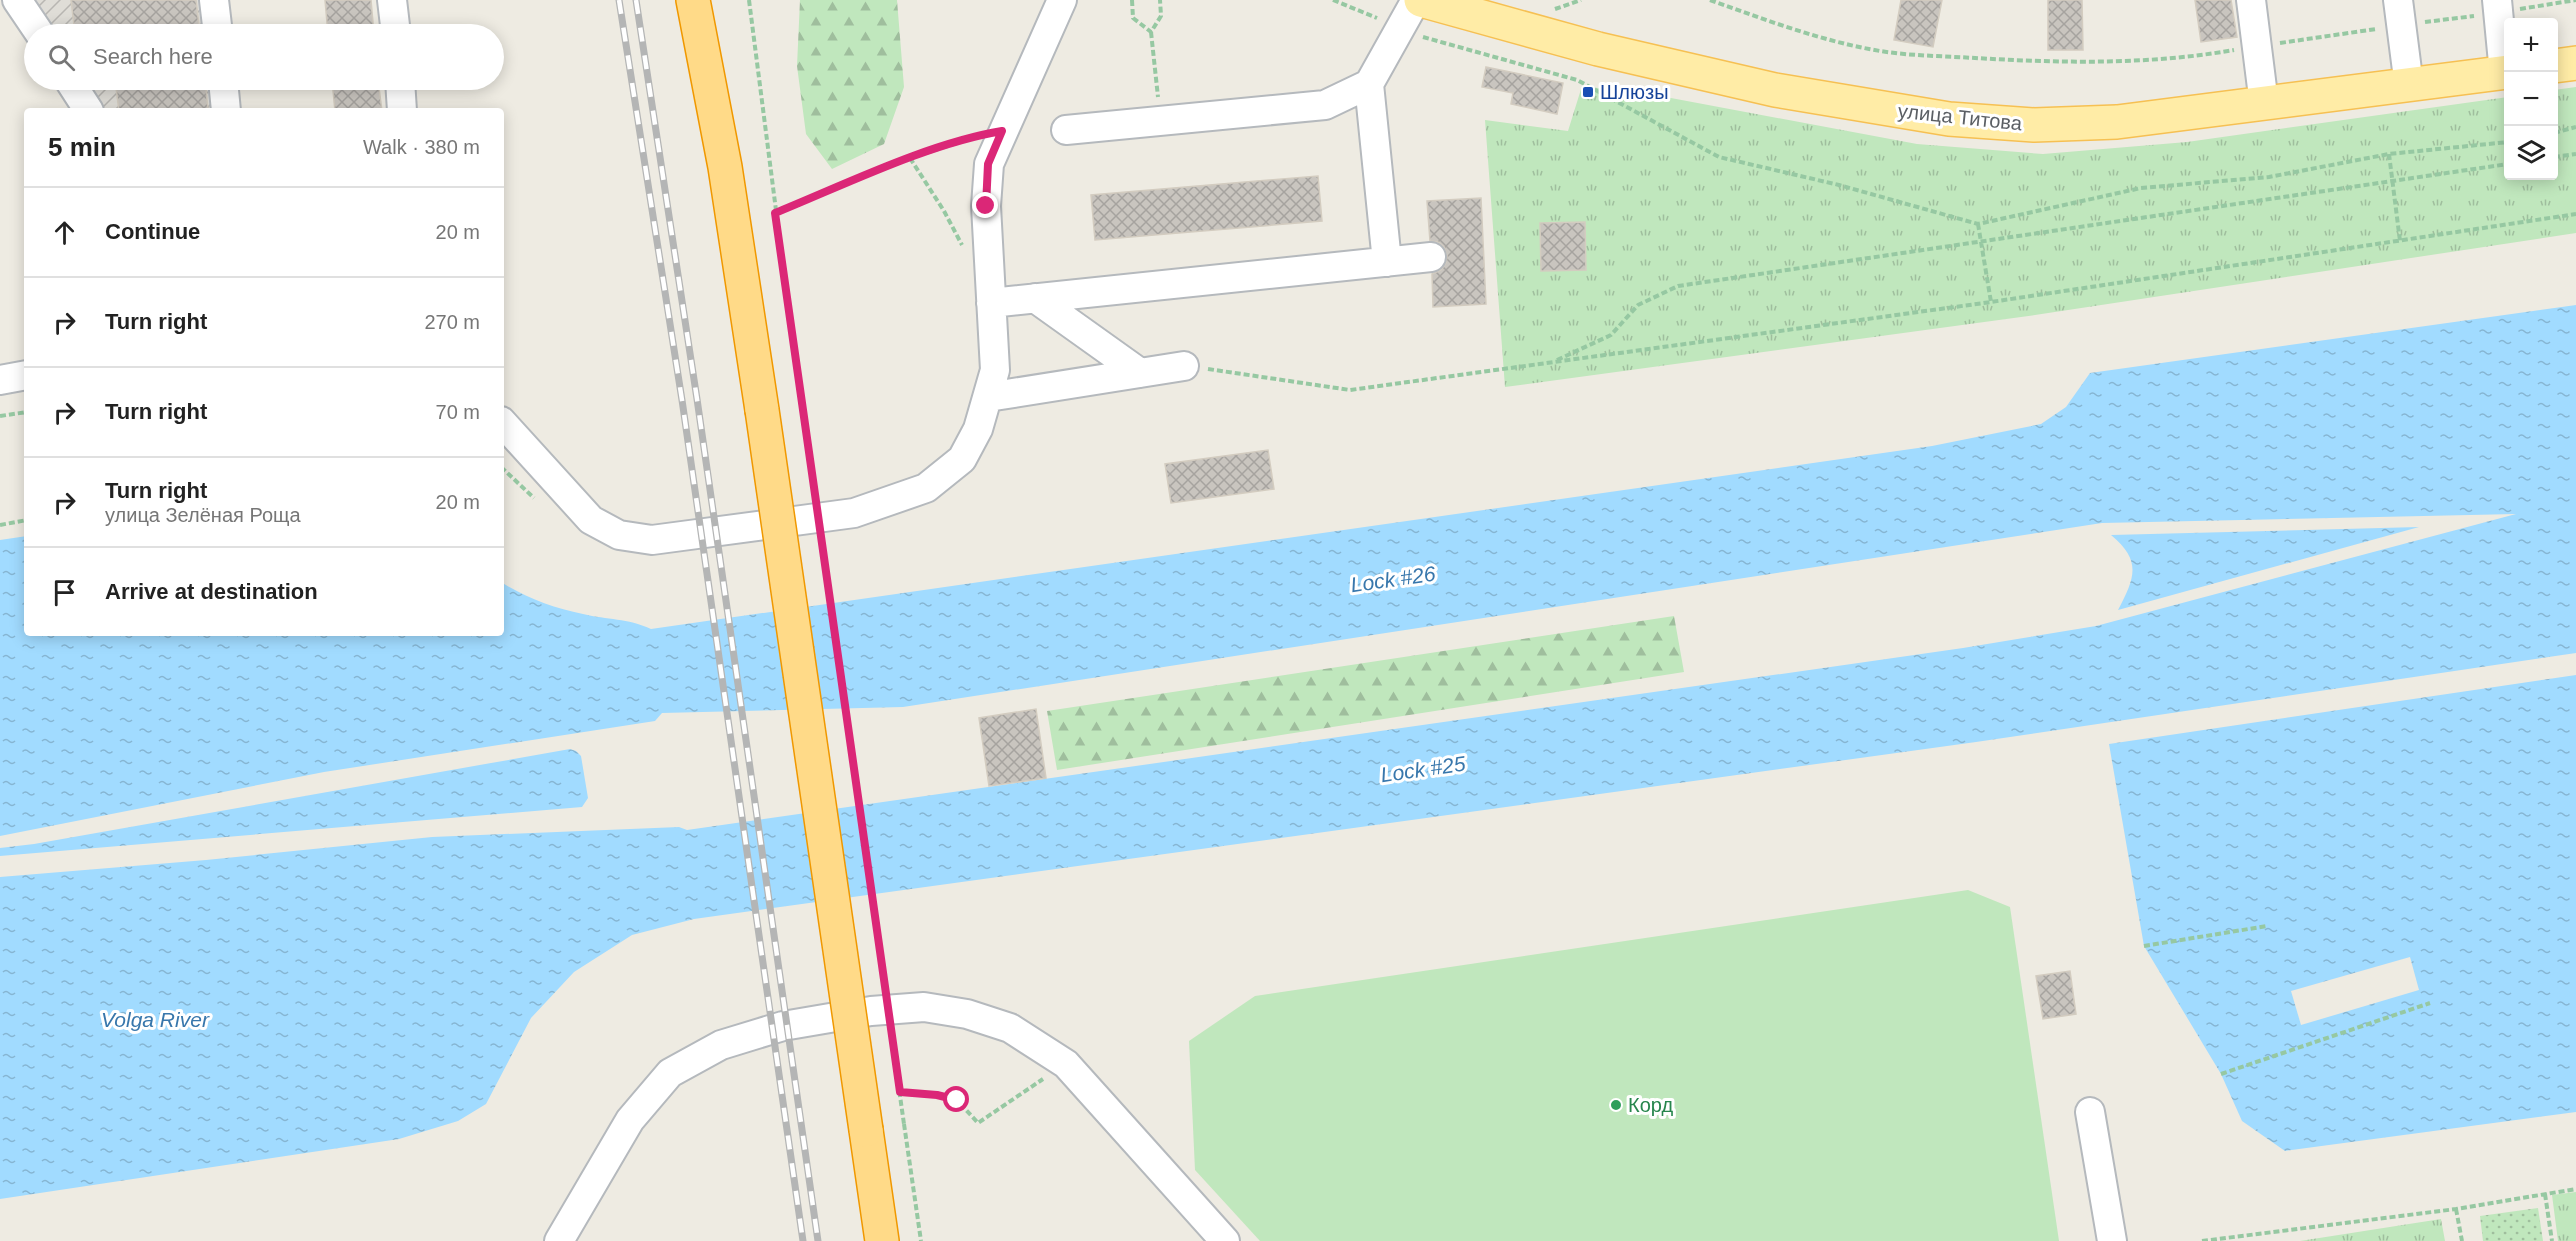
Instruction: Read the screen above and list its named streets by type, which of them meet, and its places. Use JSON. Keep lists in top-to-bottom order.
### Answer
{
  "streets": {
    "main road": ["улица Титова"]
  },
  "water": ["Lock #26", "Lock #25", "Volga River"],
  "places": {
    "transit": ["Шлюзы"],
    "other": ["Корд"]
  },
  "page": {
    "map_buttons": ["+", "−"],
    "search": "Search here",
    "heading": ["5 min", "Walk · 380 m"],
    "list": [
      ["Continue", "20 m"],
      ["Turn right", "270 m"],
      ["Turn right", "70 m"],
      ["Turn right", "улица Зелёная Роща", "20 m"],
      "Arrive at destination"
    ]
  }
}
